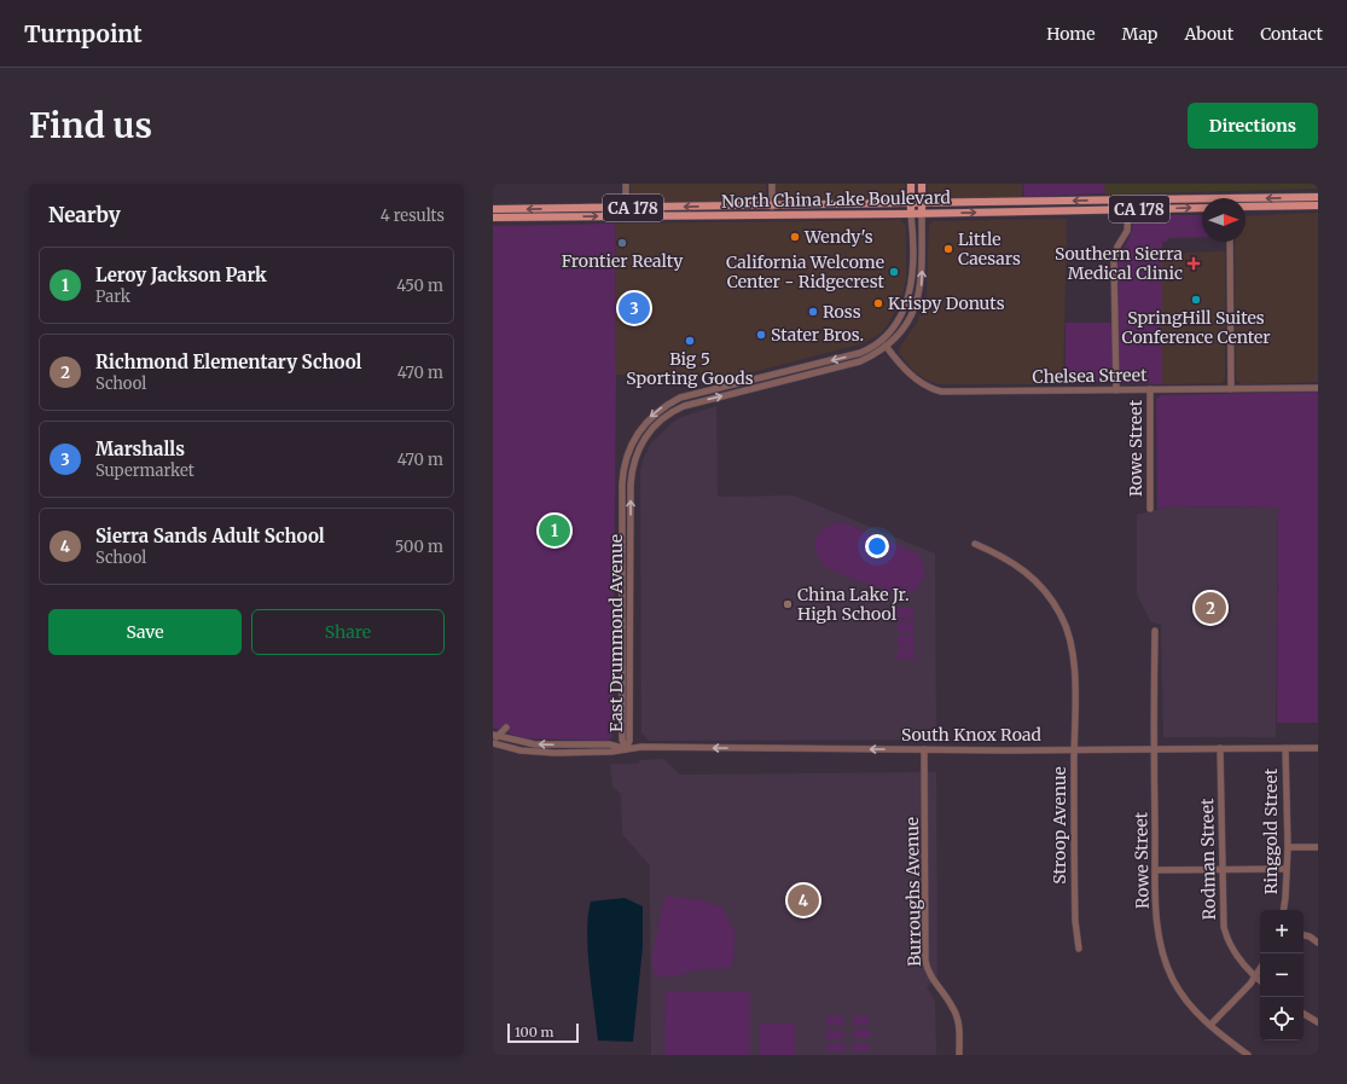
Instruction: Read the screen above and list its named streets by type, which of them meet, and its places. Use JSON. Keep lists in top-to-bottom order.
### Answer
{
  "streets": {
    "main road": ["North China Lake Boulevard", "CA 178"],
    "street": [
      "Chelsea Street",
      "Rowe Street",
      "East Drummond Avenue",
      "South Knox Road",
      "Stroop Avenue",
      "Ringgold Street",
      "Rodman Street",
      "Burroughs Avenue"
    ]
  },
  "crossings": [
    ["North China Lake Boulevard", "East Drummond Avenue"],
    ["Chelsea Street", "Rowe Street"],
    ["Chelsea Street", "East Drummond Avenue"],
    ["Rowe Street", "South Knox Road"],
    ["East Drummond Avenue", "South Knox Road"],
    ["South Knox Road", "Stroop Avenue"],
    ["South Knox Road", "Ringgold Street"],
    ["South Knox Road", "Rodman Street"],
    ["South Knox Road", "Burroughs Avenue"]
  ],
  "one_way": ["South Knox Road"],
  "places": {
    "other": [
      "Wendy's",
      "Frontier Realty",
      "Little Caesars",
      "California Welcome Center - Ridgecrest",
      "SpringHill Suites Conference Center",
      "Krispy Donuts",
      "Ross",
      "Stater Bros.",
      "Big 5 Sporting Goods",
      "China Lake Jr. High School"
    ],
    "health": ["Southern Sierra Medical Clinic"]
  },
  "scale_bar": "100 m",
  "north": "right",
  "page": {
    "header": "Turnpoint",
    "nav": [
      "Home",
      "Map",
      "About",
      "Contact"
    ],
    "buttons": [
      "Directions",
      ["Save", "Share"]
    ],
    "title": "Find us",
    "heading": ["Nearby", "4 results"],
    "list": [
      {
        "mark": "1",
        "name": "Leroy Jackson Park",
        "note": "Park",
        "value": "450 m"
      },
      {
        "mark": "2",
        "name": "Richmond Elementary School",
        "note": "School",
        "value": "470 m"
      },
      {
        "mark": "3",
        "name": "Marshalls",
        "note": "Supermarket",
        "value": "470 m"
      },
      {
        "mark": "4",
        "name": "Sierra Sands Adult School",
        "note": "School",
        "value": "500 m"
      }
    ],
    "pins": [
      "3",
      "1",
      "2",
      "4"
    ],
    "map_buttons": ["+", "−"],
    "scale": "100 m"
  }
}
